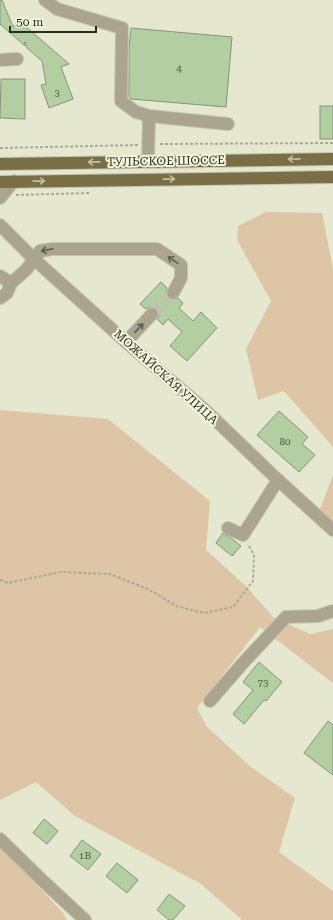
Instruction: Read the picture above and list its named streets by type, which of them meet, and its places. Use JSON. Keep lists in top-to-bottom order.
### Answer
{
  "streets": {
    "main road": ["ТУЛЬСКОЕ ШОССЕ"],
    "street": ["МОЖАЙСКАЯ УЛИЦА"]
  },
  "house_numbers": [
    "4",
    "3",
    "80",
    "73",
    "1В"
  ],
  "scale_bar": "50 m"
}
